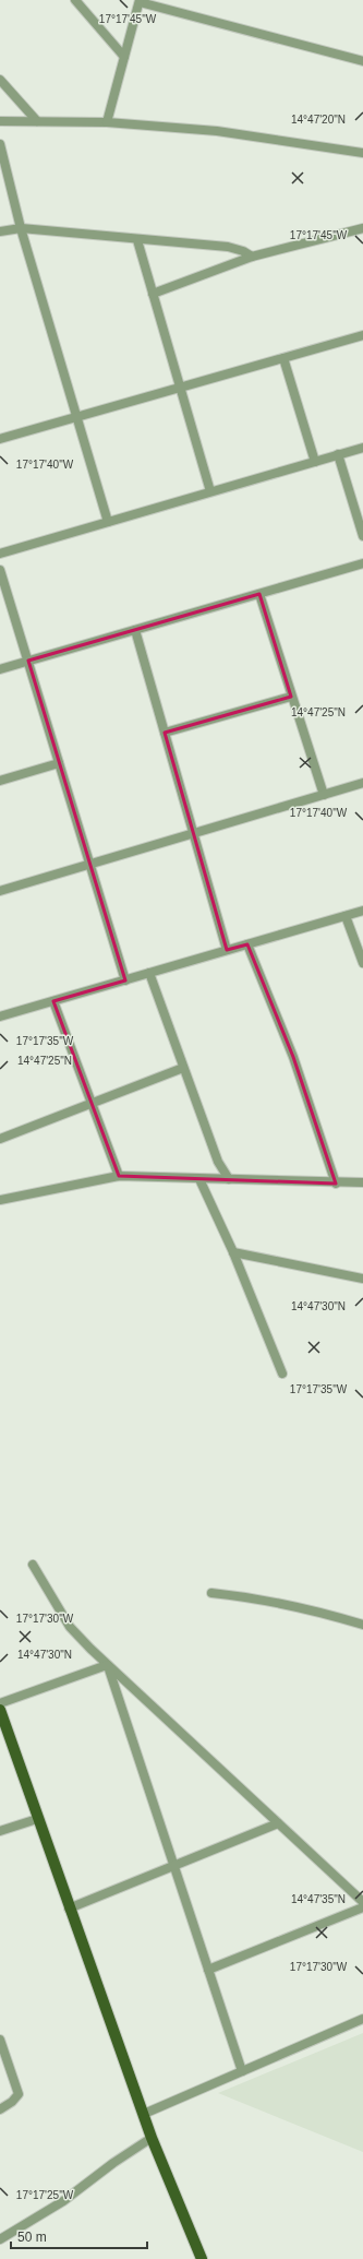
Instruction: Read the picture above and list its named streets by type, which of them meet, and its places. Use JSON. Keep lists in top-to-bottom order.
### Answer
{
  "scale_bar": "50 m",
  "coordinates": [
    "17°17'45\"W",
    "14°47'20\"N",
    "17°17'40\"W",
    "14°47'25\"N",
    "17°17'35\"W",
    "14°47'30\"N",
    "17°17'30\"W",
    "14°47'35\"N",
    "17°17'25\"W"
  ]
}
